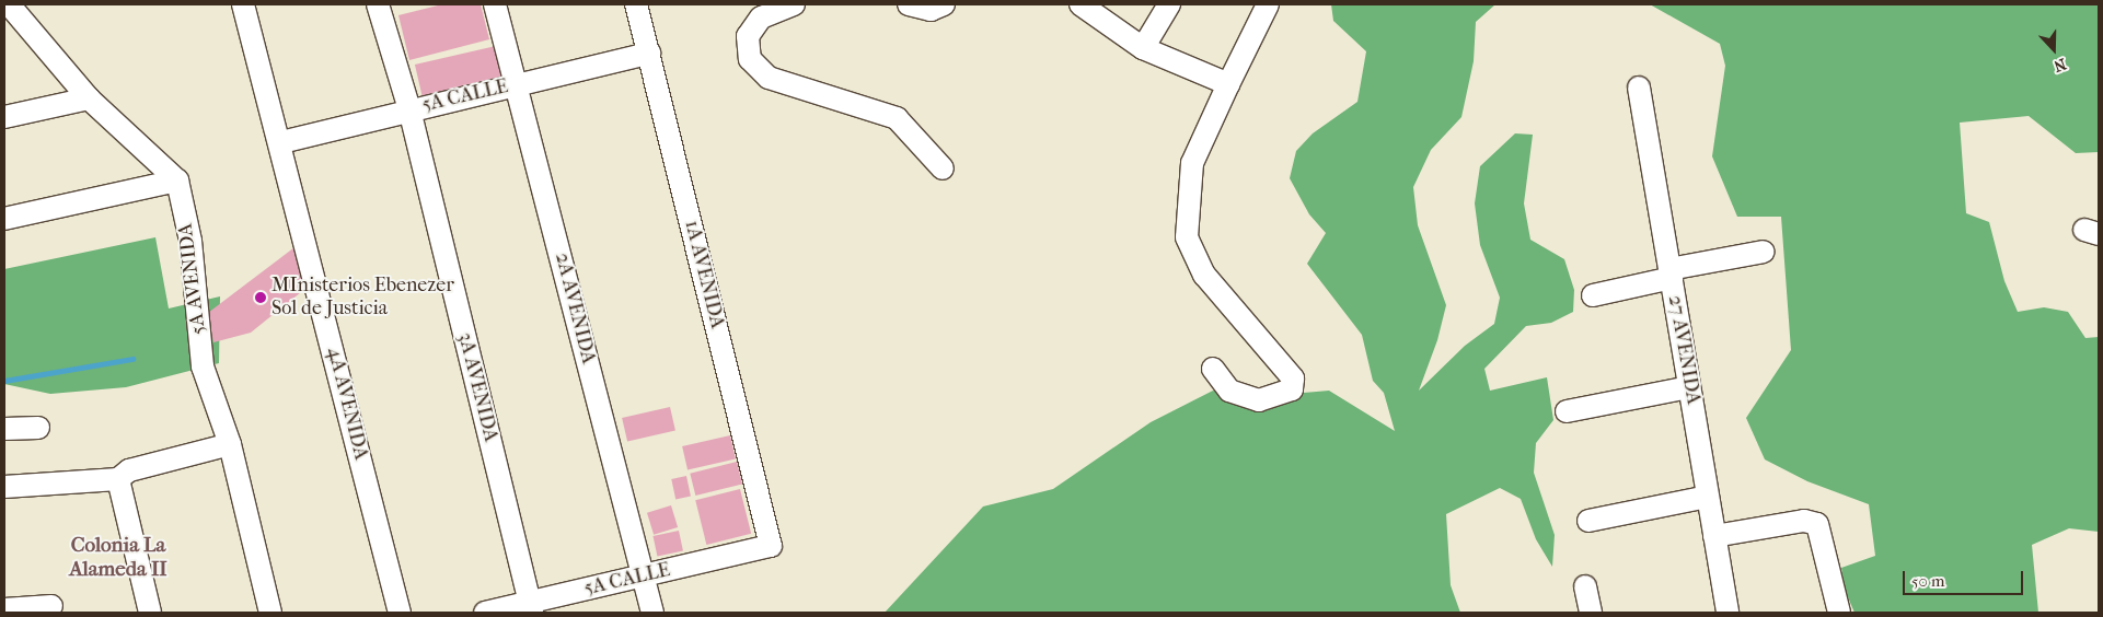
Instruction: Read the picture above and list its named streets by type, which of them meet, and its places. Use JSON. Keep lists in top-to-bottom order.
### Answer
{
  "streets": {
    "street": [
      "5A CALLE",
      "1A AVENIDA",
      "5A AVENIDA",
      "2A AVENIDA",
      "27 AVENIDA",
      "3A AVENIDA",
      "4A AVENIDA"
    ]
  },
  "crossings": [
    ["5A CALLE", "1A AVENIDA"],
    ["5A CALLE", "2A AVENIDA"],
    ["5A CALLE", "3A AVENIDA"],
    ["5A CALLE", "4A AVENIDA"]
  ],
  "districts": ["Colonia La Alameda II"],
  "places": ["MInisterios Ebenezer Sol de Justicia"],
  "scale_bar": "50 m",
  "north": "bottom"
}
